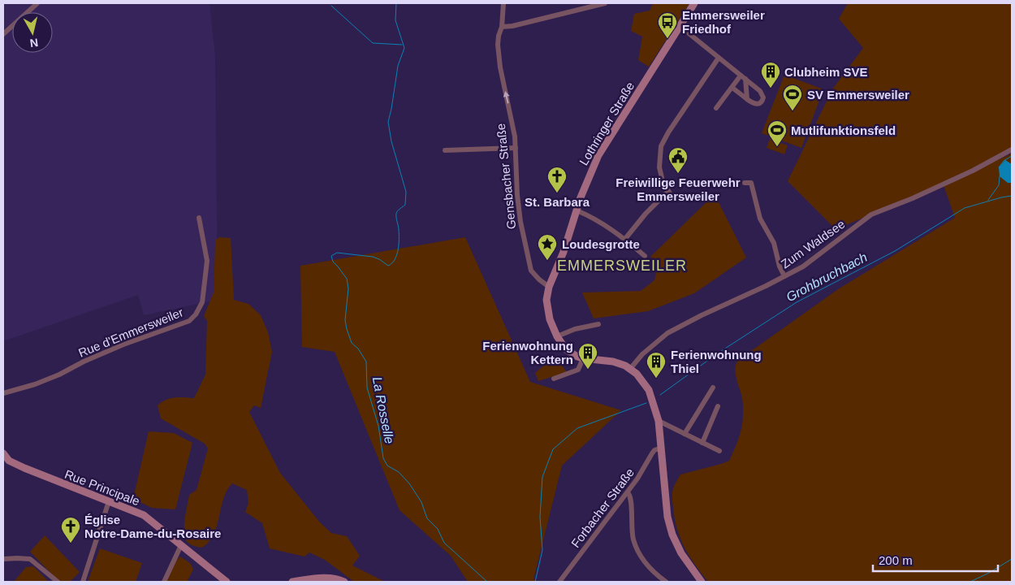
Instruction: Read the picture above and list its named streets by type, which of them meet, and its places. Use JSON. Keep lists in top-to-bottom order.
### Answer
{
  "streets": {
    "main road": ["Lothringer Straße", "Rue Principale"],
    "street": [
      "Gensbacher Straße",
      "Zum Waldsee",
      "Rue d'Emmersweiler",
      "Forbacher Straße"
    ]
  },
  "crossings": [
    ["Lothringer Straße", "Gensbacher Straße"]
  ],
  "one_way": ["Gensbacher Straße"],
  "districts": ["EMMERSWEILER"],
  "water": ["Grohbruchbach", "La Rosselle"],
  "places": {
    "bus stop": ["Emmersweiler Friedhof"],
    "building": ["Clubheim SVE", "Ferienwohnung Kettern", "Ferienwohnung Thiel"],
    "sports": ["SV Emmersweiler", "Mutlifunktionsfeld"],
    "public building": ["Freiwillige Feuerwehr Emmersweiler"],
    "church": ["St. Barbara", "Église Notre-Dame-du-Rosaire"],
    "place": ["Loudesgrotte"]
  },
  "scale_bar": "200 m",
  "north": "bottom"
}
